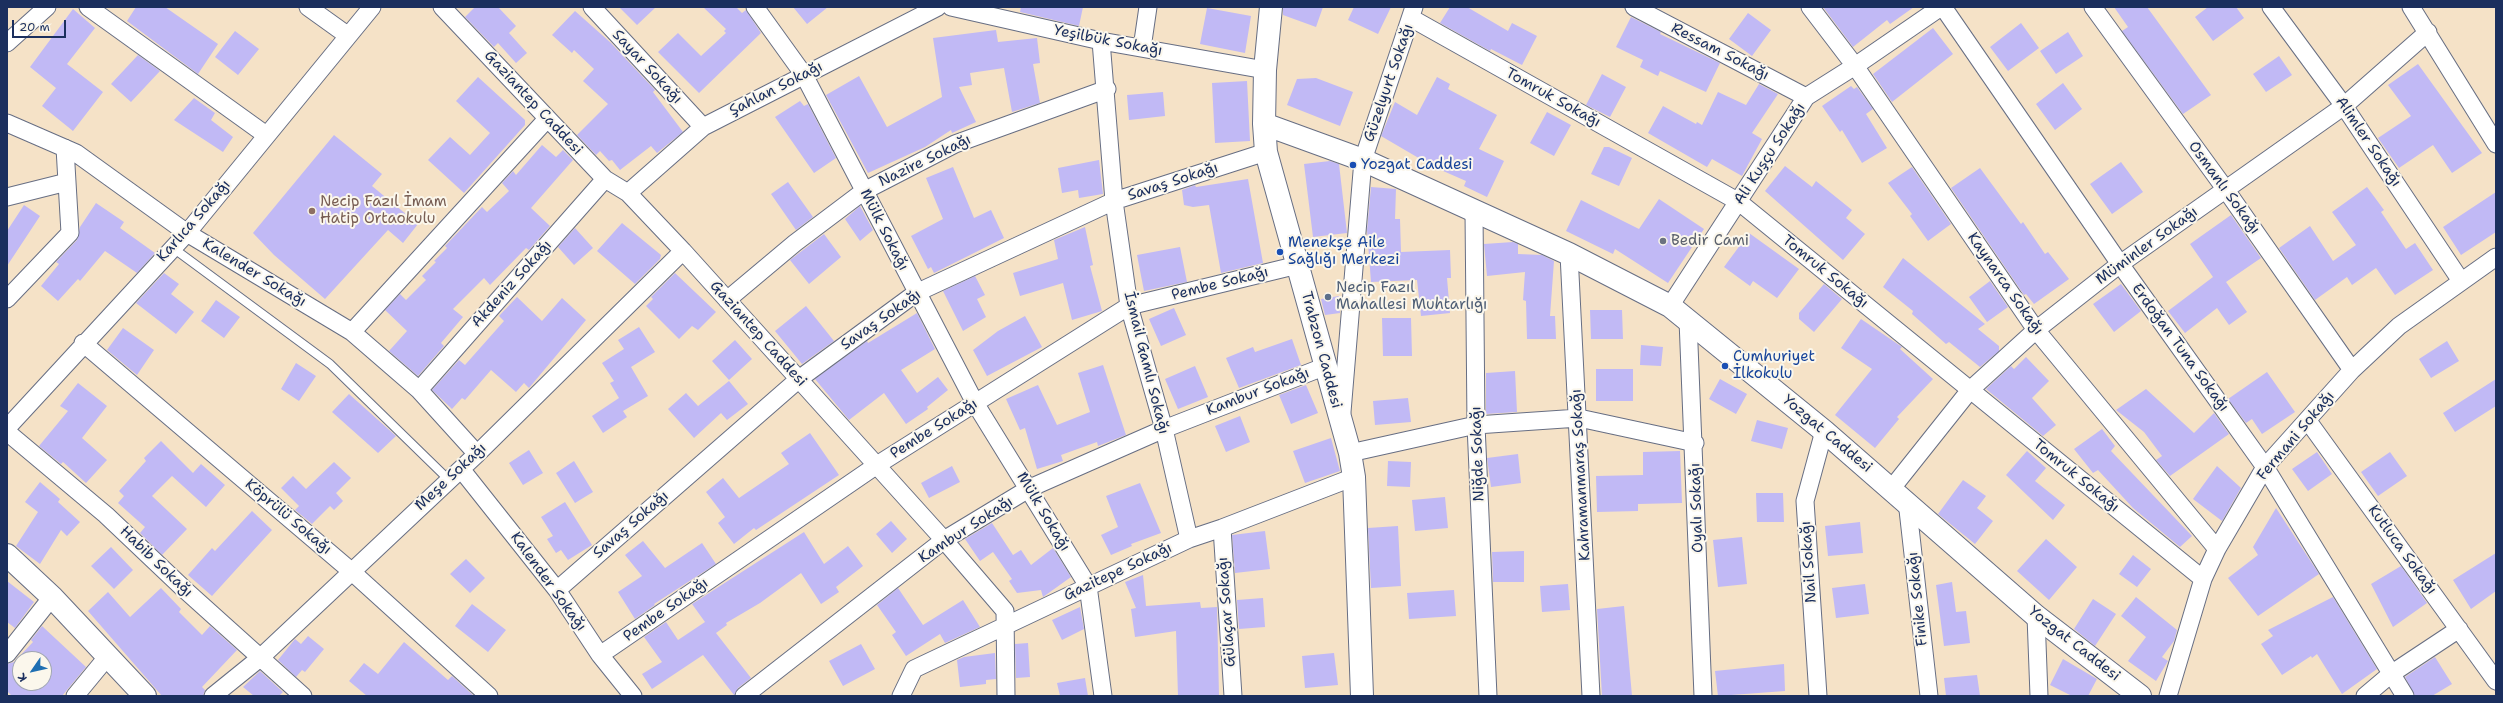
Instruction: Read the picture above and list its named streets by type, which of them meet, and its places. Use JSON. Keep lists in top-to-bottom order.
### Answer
{
  "streets": {
    "street": [
      "Yeşilbük Sokağı",
      "Ressam Sokağı",
      "Sayar Sokağı",
      "Güzelyurt Sokağı",
      "Şahlan Sokağı",
      "Tomruk Sokağı",
      "Gaziantep Caddesi",
      "Alimler Sokağı",
      "Ali Kuşçu Sokağı",
      "Nazire Sokağı",
      "Savaş Sokağı",
      "Osmanlı Sokağı",
      "Karlıca Sokağı",
      "Mülk Sokağı",
      "Müminler Sokağı",
      "Kalender Sokağı",
      "Akdeniz Sokağı",
      "Pembe Sokağı",
      "Kaynarca Sokağı",
      "Erdoğan Tuna Sokağı",
      "Trabzon Caddesi",
      "İsmail Gamlı Sokağı",
      "Kambur Sokağı",
      "Yozgat Caddesi",
      "Fermani Sokağı",
      "Niğde Sokağı",
      "Kahramanmaraş Sokağı",
      "Meşe Sokağı",
      "Oyalı Sokağı",
      "Köprülü Sokağı",
      "Kutluca Sokağı",
      "Habib Sokağı",
      "Nail Sokağı",
      "Gazitepe Sokağı",
      "Finike Sokağı",
      "Gülaçar Sokağı"
    ]
  },
  "crossings": [
    ["Yeşilbük Sokağı", "Trabzon Caddesi"],
    ["Yeşilbük Sokağı", "İsmail Gamlı Sokağı"],
    ["Ressam Sokağı", "Ali Kuşçu Sokağı"],
    ["Sayar Sokağı", "Şahlan Sokağı"],
    ["Güzelyurt Sokağı", "Tomruk Sokağı"],
    ["Güzelyurt Sokağı", "Trabzon Caddesi"],
    ["Güzelyurt Sokağı", "Yozgat Caddesi"],
    ["Şahlan Sokağı", "Gaziantep Caddesi"],
    ["Şahlan Sokağı", "Mülk Sokağı"],
    ["Tomruk Sokağı", "Ali Kuşçu Sokağı"],
    ["Tomruk Sokağı", "Müminler Sokağı"],
    ["Tomruk Sokağı", "Fermani Sokağı"],
    ["Gaziantep Caddesi", "Nazire Sokağı"],
    ["Gaziantep Caddesi", "Savaş Sokağı"],
    ["Gaziantep Caddesi", "Akdeniz Sokağı"],
    ["Gaziantep Caddesi", "Pembe Sokağı"],
    ["Gaziantep Caddesi", "Kambur Sokağı"],
    ["Gaziantep Caddesi", "Meşe Sokağı"],
    ["Gaziantep Caddesi", "Gazitepe Sokağı"],
    ["Alimler Sokağı", "Müminler Sokağı"],
    ["Alimler Sokağı", "Fermani Sokağı"],
    ["Ali Kuşçu Sokağı", "Kaynarca Sokağı"],
    ["Ali Kuşçu Sokağı", "Erdoğan Tuna Sokağı"],
    ["Ali Kuşçu Sokağı", "Yozgat Caddesi"],
    ["Nazire Sokağı", "Mülk Sokağı"],
    ["Nazire Sokağı", "İsmail Gamlı Sokağı"],
    ["Savaş Sokağı", "Mülk Sokağı"],
    ["Savaş Sokağı", "Kalender Sokağı"],
    ["Savaş Sokağı", "Trabzon Caddesi"],
    ["Savaş Sokağı", "İsmail Gamlı Sokağı"],
    ["Osmanlı Sokağı", "Müminler Sokağı"],
    ["Osmanlı Sokağı", "Fermani Sokağı"],
    ["Karlıca Sokağı", "Kalender Sokağı"],
    ["Karlıca Sokağı", "Köprülü Sokağı"],
    ["Mülk Sokağı", "Pembe Sokağı"],
    ["Mülk Sokağı", "Kambur Sokağı"],
    ["Mülk Sokağı", "Gazitepe Sokağı"],
    ["Müminler Sokağı", "Kaynarca Sokağı"],
    ["Müminler Sokağı", "Erdoğan Tuna Sokağı"],
    ["Müminler Sokağı", "Yozgat Caddesi"],
    ["Müminler Sokağı", "Finike Sokağı"],
    ["Kalender Sokağı", "Akdeniz Sokağı"],
    ["Kalender Sokağı", "Pembe Sokağı"],
    ["Kalender Sokağı", "Meşe Sokağı"],
    ["Pembe Sokağı", "Trabzon Caddesi"],
    ["Pembe Sokağı", "İsmail Gamlı Sokağı"],
    ["Kaynarca Sokağı", "Fermani Sokağı"],
    ["Erdoğan Tuna Sokağı", "Fermani Sokağı"],
    ["Trabzon Caddesi", "Kambur Sokağı"],
    ["Trabzon Caddesi", "Yozgat Caddesi"],
    ["Trabzon Caddesi", "Gazitepe Sokağı"],
    ["İsmail Gamlı Sokağı", "Kambur Sokağı"],
    ["İsmail Gamlı Sokağı", "Gazitepe Sokağı"],
    ["Yozgat Caddesi", "Niğde Sokağı"],
    ["Yozgat Caddesi", "Kahramanmaraş Sokağı"],
    ["Yozgat Caddesi", "Oyalı Sokağı"],
    ["Yozgat Caddesi", "Nail Sokağı"],
    ["Yozgat Caddesi", "Finike Sokağı"],
    ["Fermani Sokağı", "Kutluca Sokağı"],
    ["Meşe Sokağı", "Köprülü Sokağı"],
    ["Meşe Sokağı", "Habib Sokağı"],
    ["Gazitepe Sokağı", "Gülaçar Sokağı"]
  ],
  "places": [
    "Yozgat Caddesi",
    "Necip Fazıl İmam Hatip Ortaokulu",
    "Bedir Cami",
    "Menekşe Aile Sağlığı Merkezi",
    "Necip Fazıl Mahallesi Muhtarlığı",
    "Cumhuriyet İlkokulu"
  ],
  "scale_bar": "20 m",
  "north": "bottom left"
}
